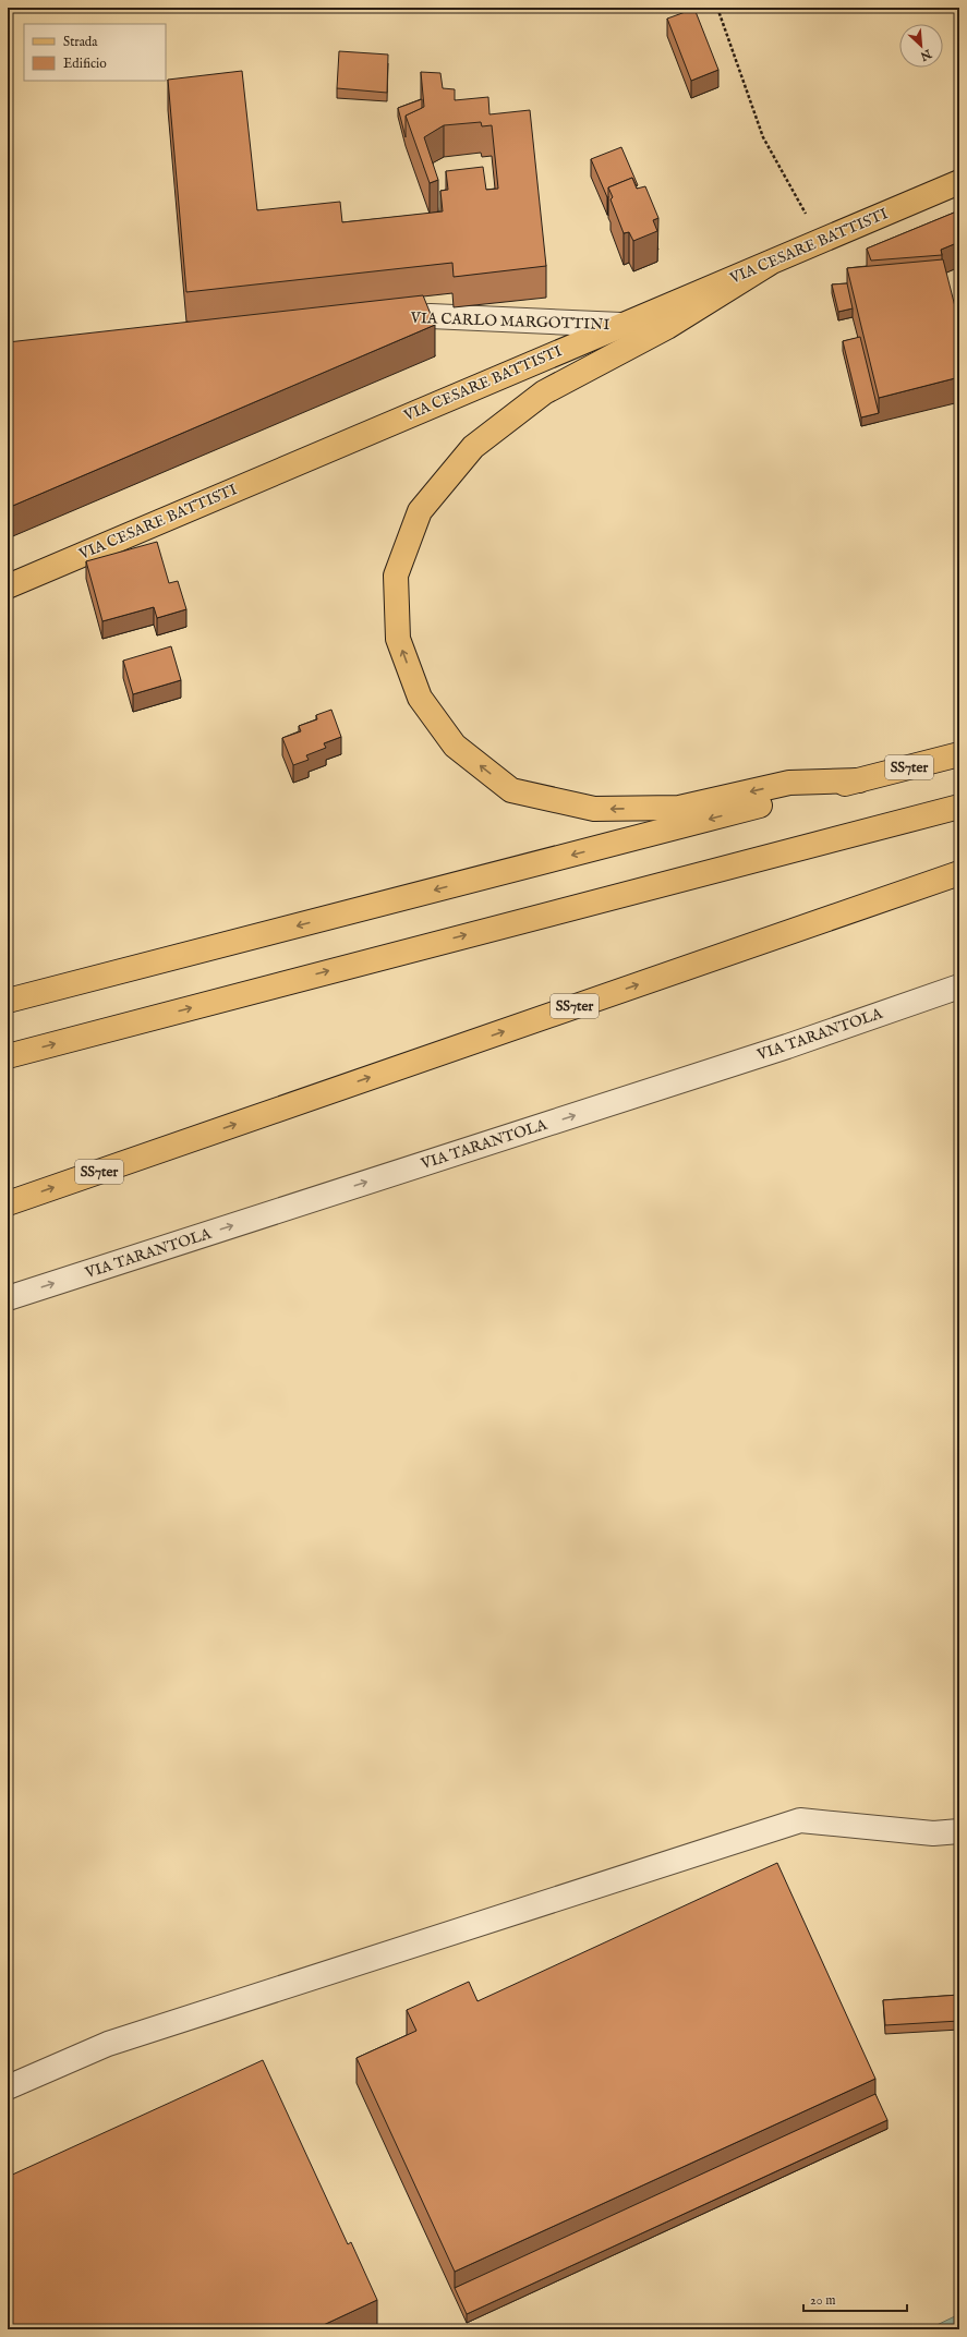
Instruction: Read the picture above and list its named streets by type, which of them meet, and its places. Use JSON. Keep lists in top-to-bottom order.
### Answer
{
  "streets": {
    "main road": ["VIA CESARE BATTISTI", "SS7ter"],
    "street": ["VIA CARLO MARGOTTINI", "VIA TARANTOLA"]
  },
  "crossings": [
    ["VIA CESARE BATTISTI", "VIA CARLO MARGOTTINI"]
  ],
  "one_way": ["VIA TARANTOLA"],
  "legend": ["Strada", "Edificio"],
  "scale_bar": "20 m",
  "north": "bottom right"
}
